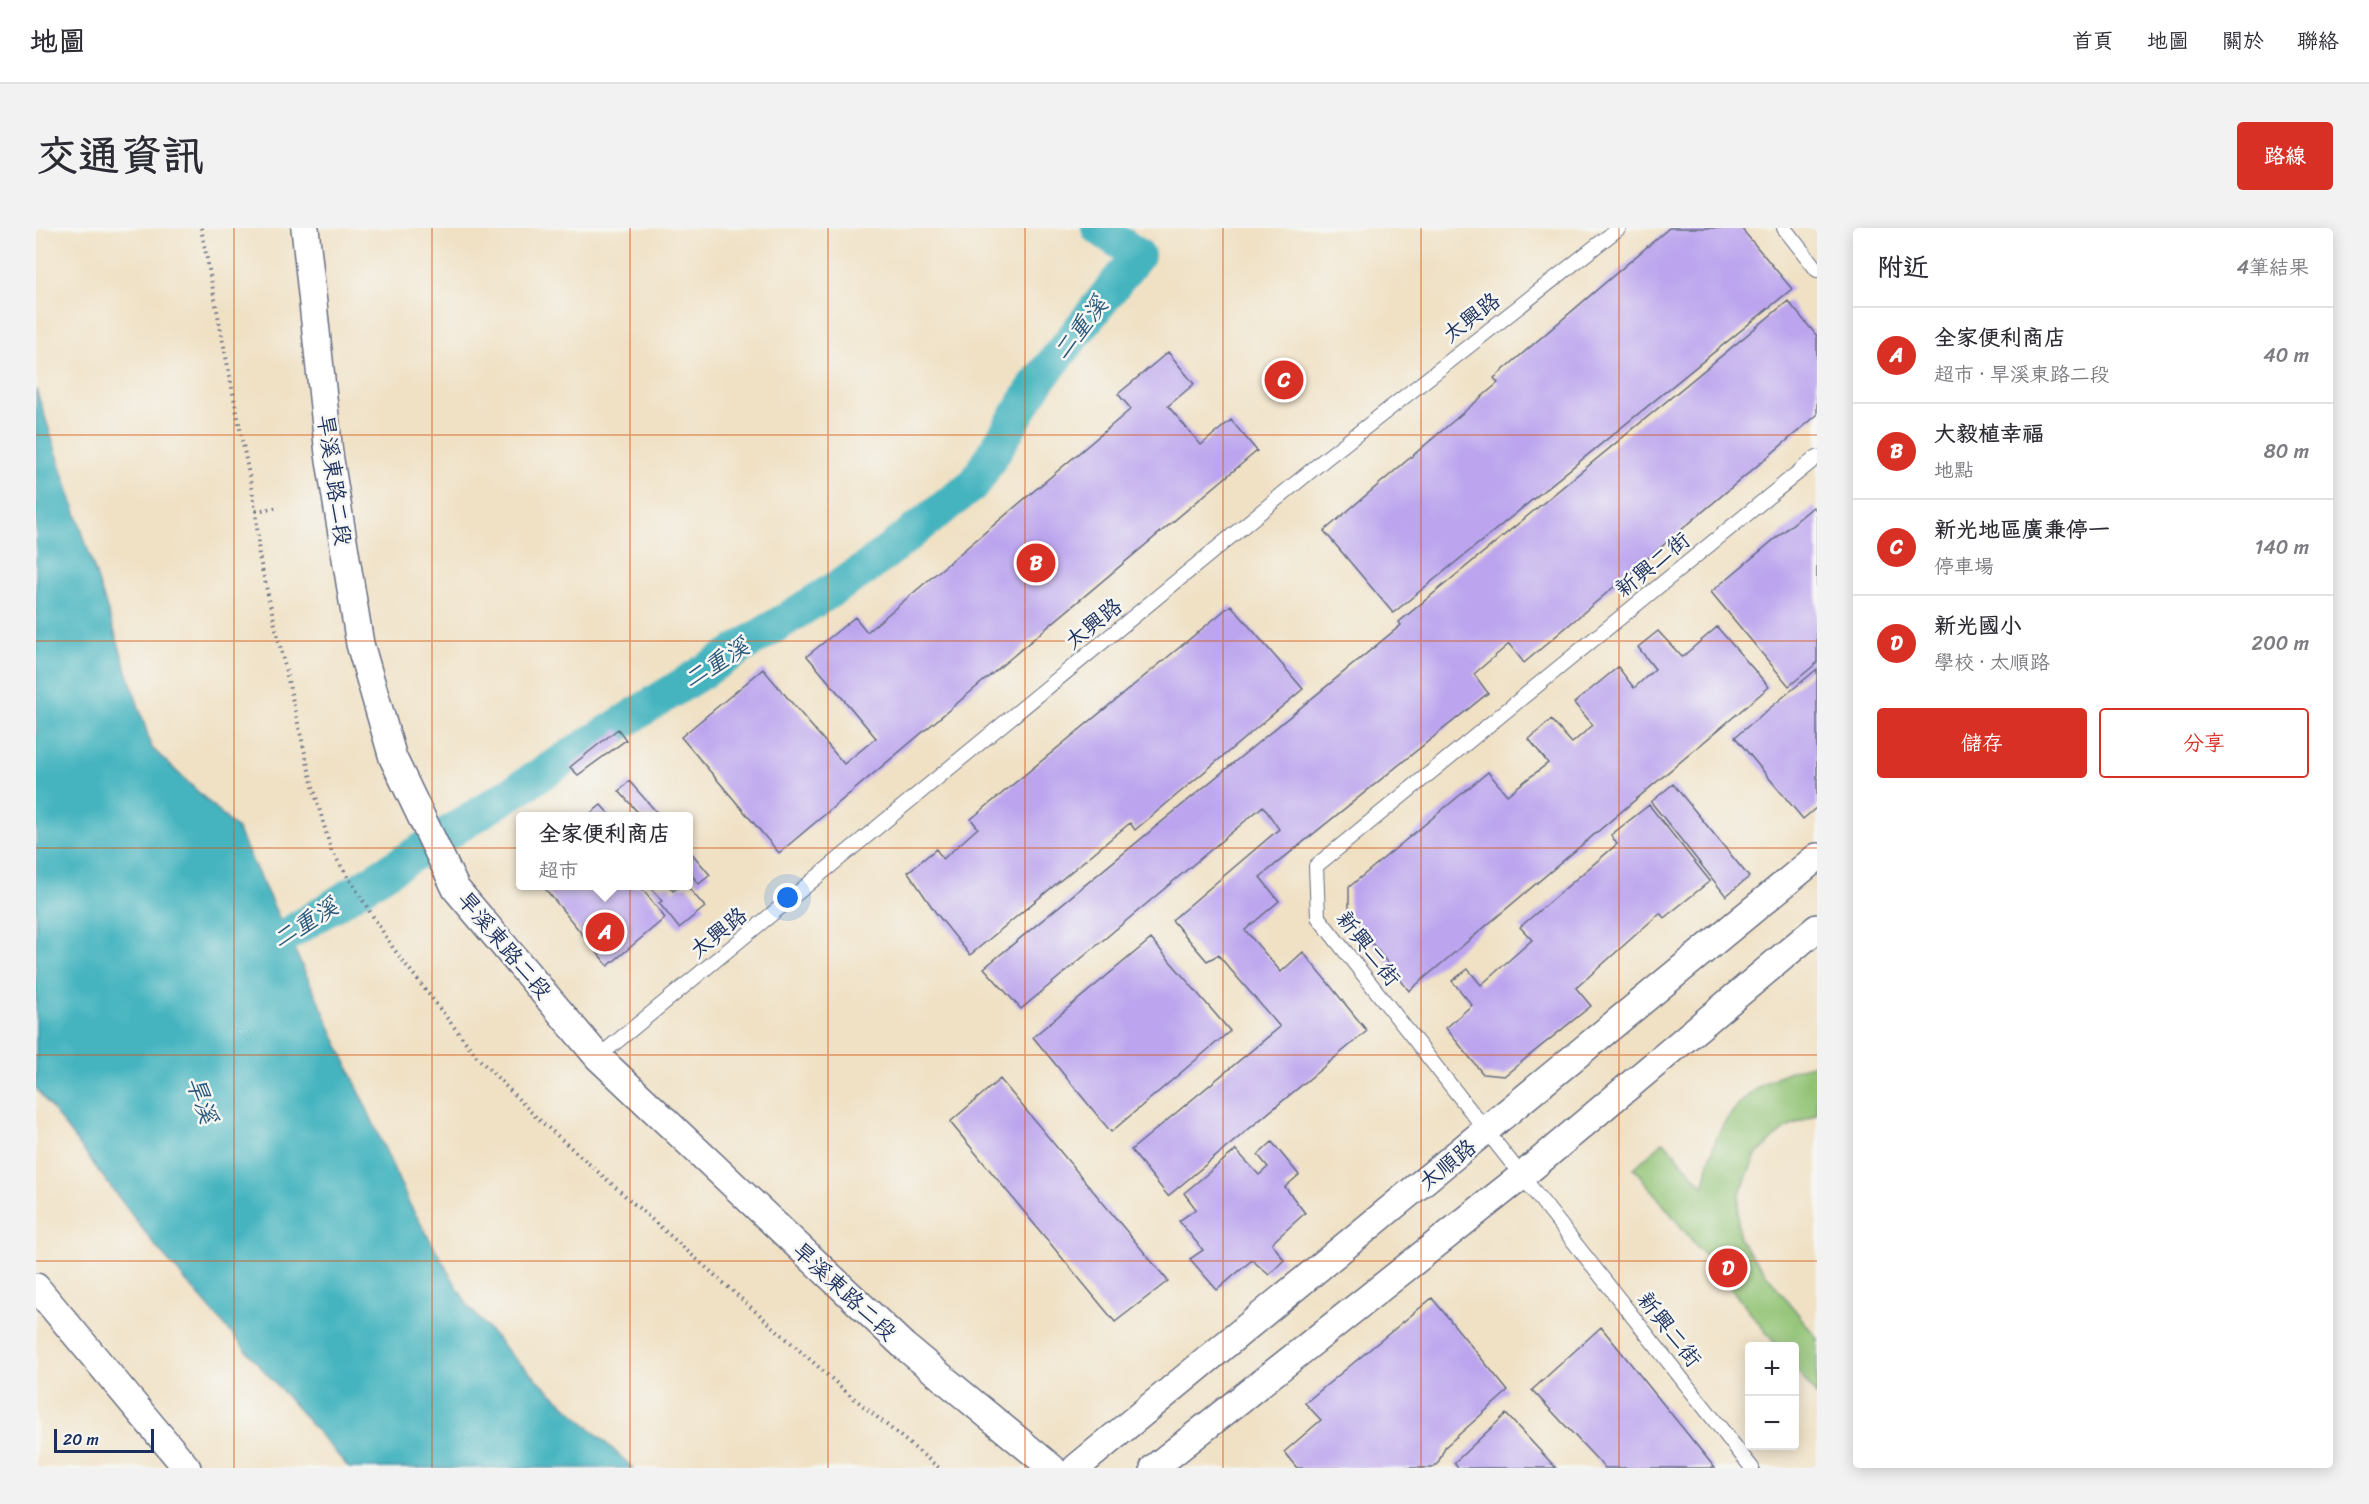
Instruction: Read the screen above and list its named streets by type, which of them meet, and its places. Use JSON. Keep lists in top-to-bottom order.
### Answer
{
  "streets": {
    "street": ["旱溪東路二段", "太順路"],
    "lane": ["太興路", "新興二街"]
  },
  "crossings": [
    ["太興路", "旱溪東路二段"],
    ["新興二街", "太順路"]
  ],
  "water": ["二重溪", "旱溪"],
  "scale_bar": "20 m",
  "page": {
    "header": "地圖",
    "nav": [
      "首頁",
      "地圖",
      "關於",
      "聯絡"
    ],
    "title": "交通資訊",
    "buttons": [
      "路線",
      ["儲存", "分享"]
    ],
    "heading": ["附近", "4筆結果"],
    "list": [
      {
        "mark": "A",
        "name": "全家便利商店",
        "note": "超市 · 旱溪東路二段",
        "value": "40 m"
      },
      {
        "mark": "B",
        "name": "大毅植幸福",
        "note": "地點",
        "value": "80 m"
      },
      {
        "mark": "C",
        "name": "新光地區廣兼停一",
        "note": "停車場",
        "value": "140 m"
      },
      {
        "mark": "D",
        "name": "新光國小",
        "note": "學校 · 太順路",
        "value": "200 m"
      }
    ],
    "pins": [
      "C",
      "B",
      "A",
      "D"
    ],
    "popup": ["全家便利商店", "超市"],
    "map_buttons": ["+", "−"],
    "scale": "20 m"
  }
}
